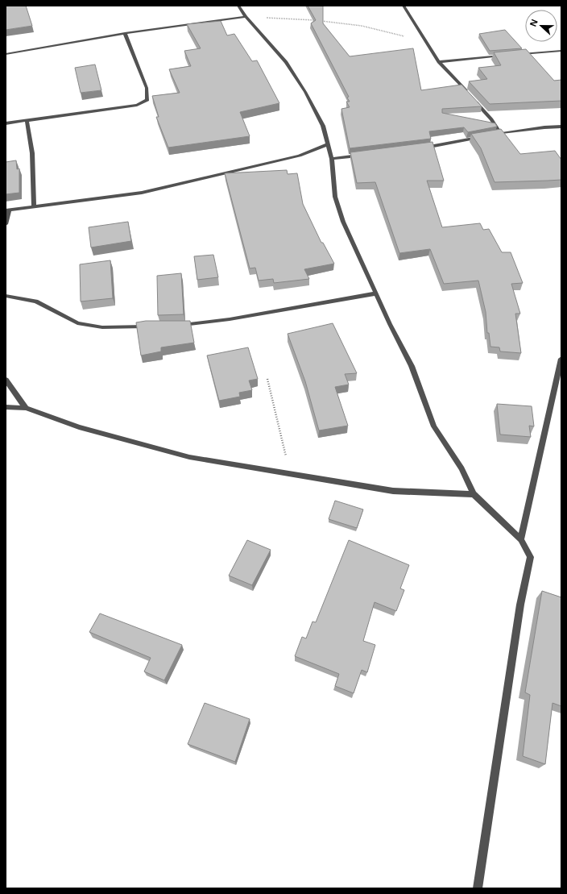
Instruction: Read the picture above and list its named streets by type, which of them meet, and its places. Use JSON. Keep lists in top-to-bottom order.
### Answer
{
  "north": "left"
}
